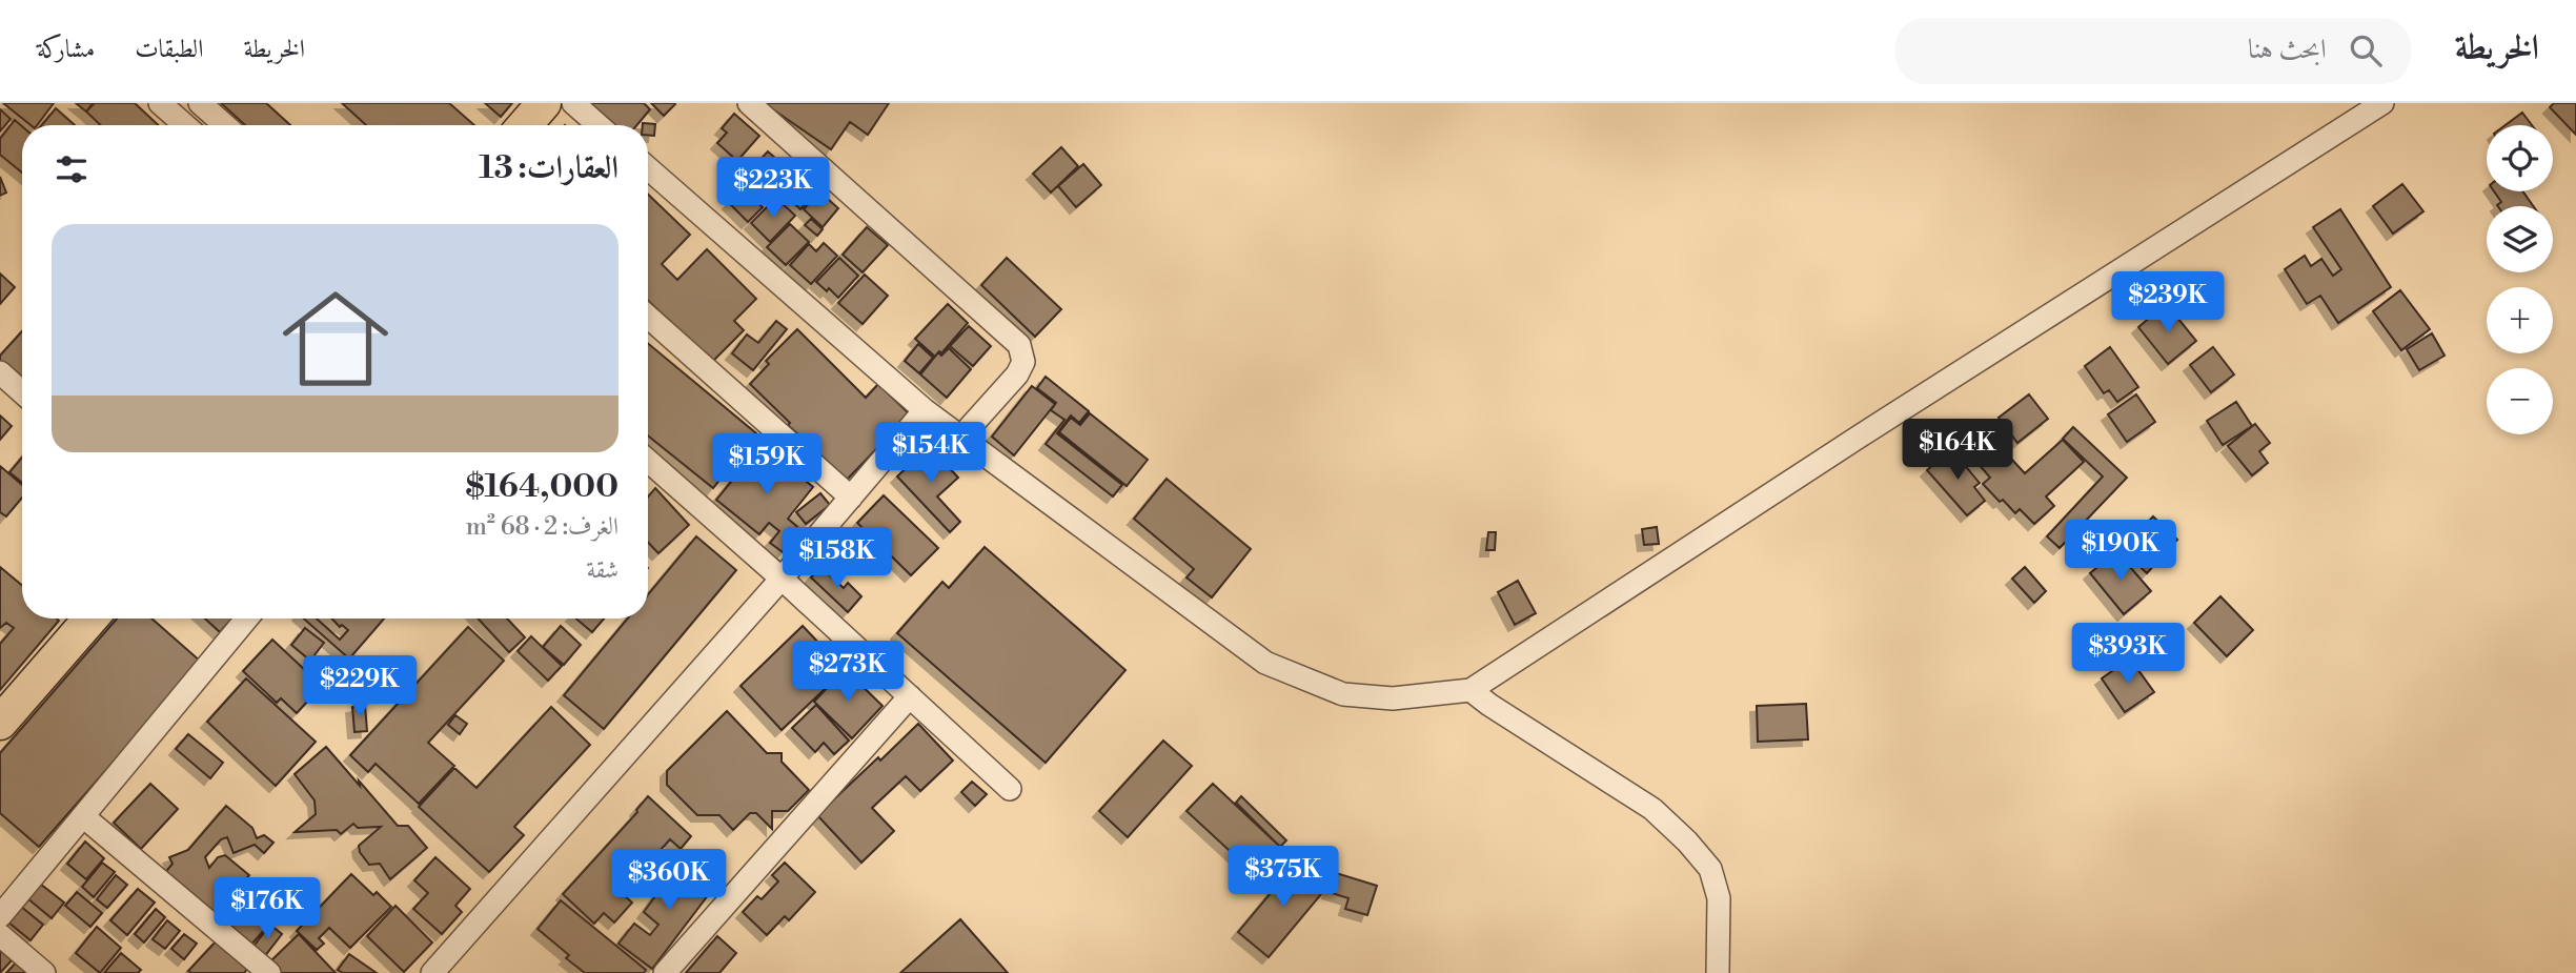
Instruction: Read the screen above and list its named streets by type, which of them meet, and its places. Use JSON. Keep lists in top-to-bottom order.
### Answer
{
  "page": {
    "header": "الخريطة",
    "search": "ابحث هنا",
    "nav": ["الخريطة", "الطبقات", "مشاركة"],
    "map_buttons": ["+", "−"],
    "heading": "العقارات: 13",
    "price": [
      "$223K",
      "$239K",
      "$164K",
      "$154K",
      "$159K",
      "$190K",
      "$158K",
      "$393K",
      "$273K",
      "$229K",
      "$375K",
      "$360K",
      "$176K"
    ],
    "list": [
      {
        "name": "$164,000",
        "note": "الغرف: 2 · 68 m² · شقة"
      }
    ]
  }
}
